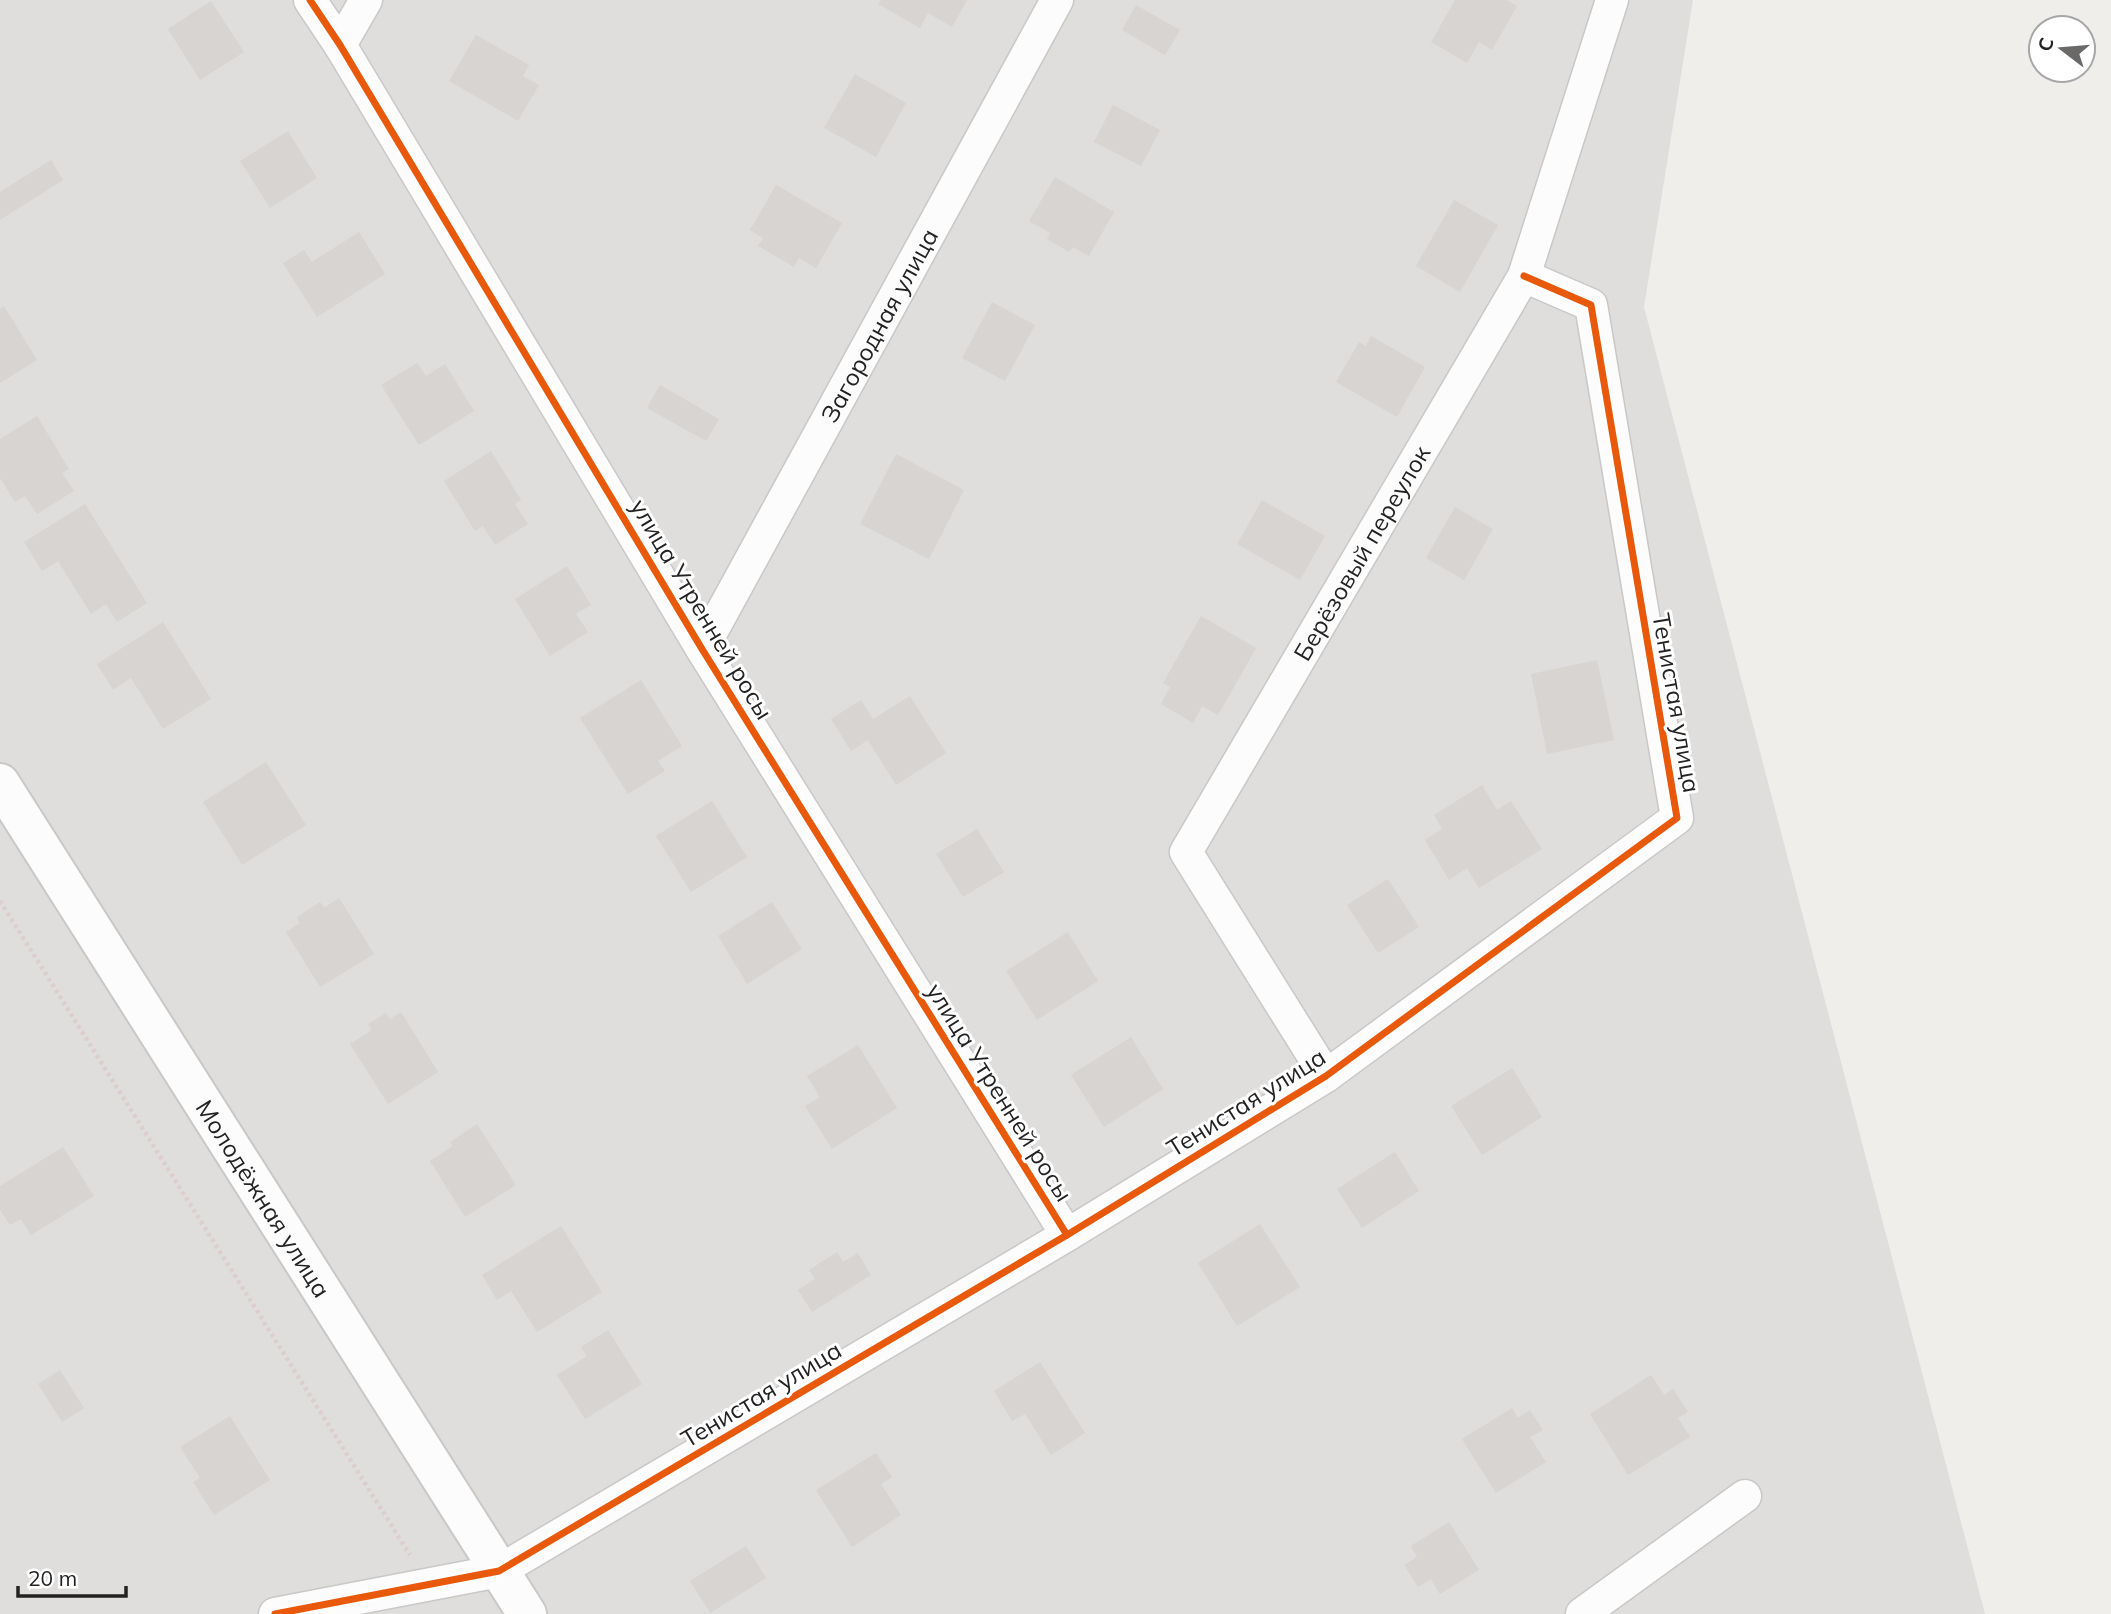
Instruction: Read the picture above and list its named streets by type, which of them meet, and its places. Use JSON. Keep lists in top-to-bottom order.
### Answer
{
  "streets": {
    "street": [
      "Загородная улица",
      "Берёзовый переулок",
      "улица Утренней росы",
      "Тенистая улица",
      "Молодёжная улица"
    ]
  },
  "crossings": [
    ["Загородная улица", "улица Утренней росы"],
    ["Берёзовый переулок", "Тенистая улица"],
    ["улица Утренней росы", "Тенистая улица"],
    ["Тенистая улица", "Молодёжная улица"]
  ],
  "scale_bar": "20 m",
  "north": "left"
}
